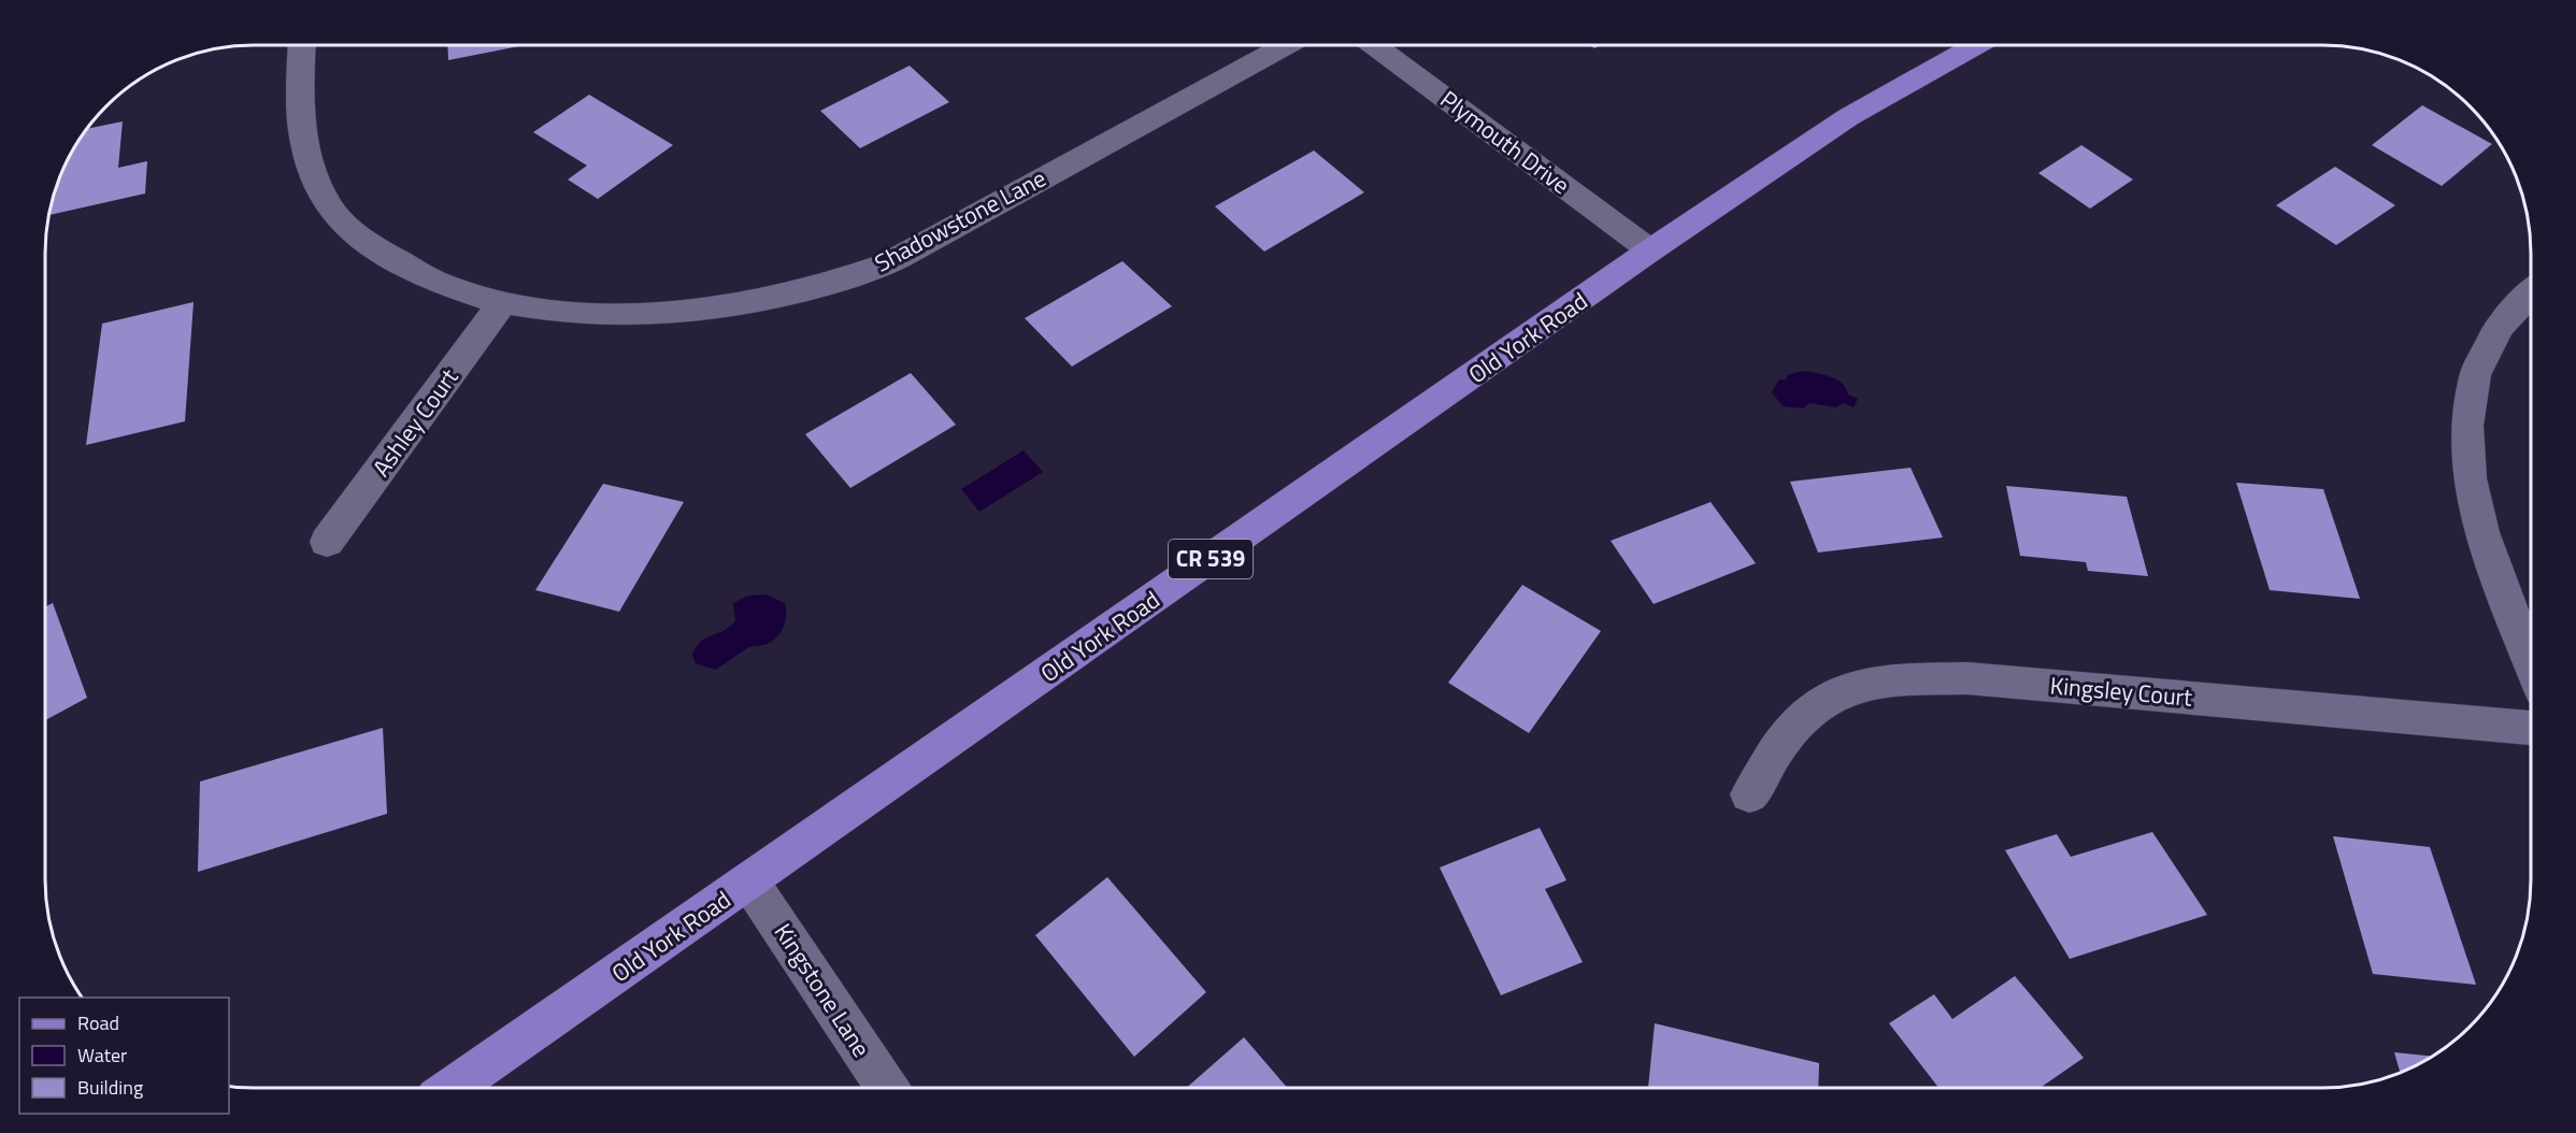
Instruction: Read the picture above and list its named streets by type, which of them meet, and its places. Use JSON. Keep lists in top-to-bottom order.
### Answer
{
  "streets": {
    "main road": ["Old York Road", "CR 539"],
    "street": [
      "Plymouth Drive",
      "Shadowstone Lane",
      "Ashley Court",
      "Kingsley Court",
      "Kingstone Lane"
    ]
  },
  "crossings": [
    ["Plymouth Drive", "Old York Road"],
    ["Shadowstone Lane", "Ashley Court"],
    ["Old York Road", "Kingstone Lane"]
  ],
  "legend": ["Road", "Water", "Building"]
}
